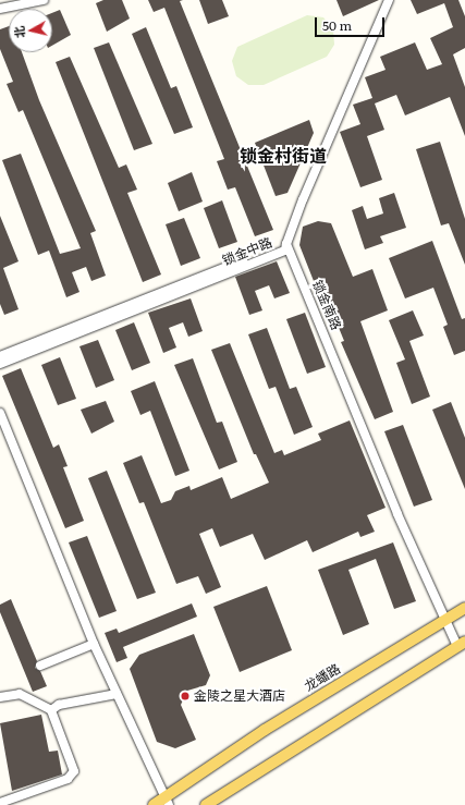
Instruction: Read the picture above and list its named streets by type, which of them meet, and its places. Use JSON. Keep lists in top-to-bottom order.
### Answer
{
  "streets": {
    "main road": ["龙蟠路"],
    "street": ["锁金中路", "锁金南路"]
  },
  "crossings": [
    ["锁金中路", "锁金南路"],
    ["锁金南路", "龙蟠路"]
  ],
  "districts": ["锁金村街道"],
  "places": ["金陵之星大酒店"],
  "scale_bar": "50 m",
  "north": "left"
}
